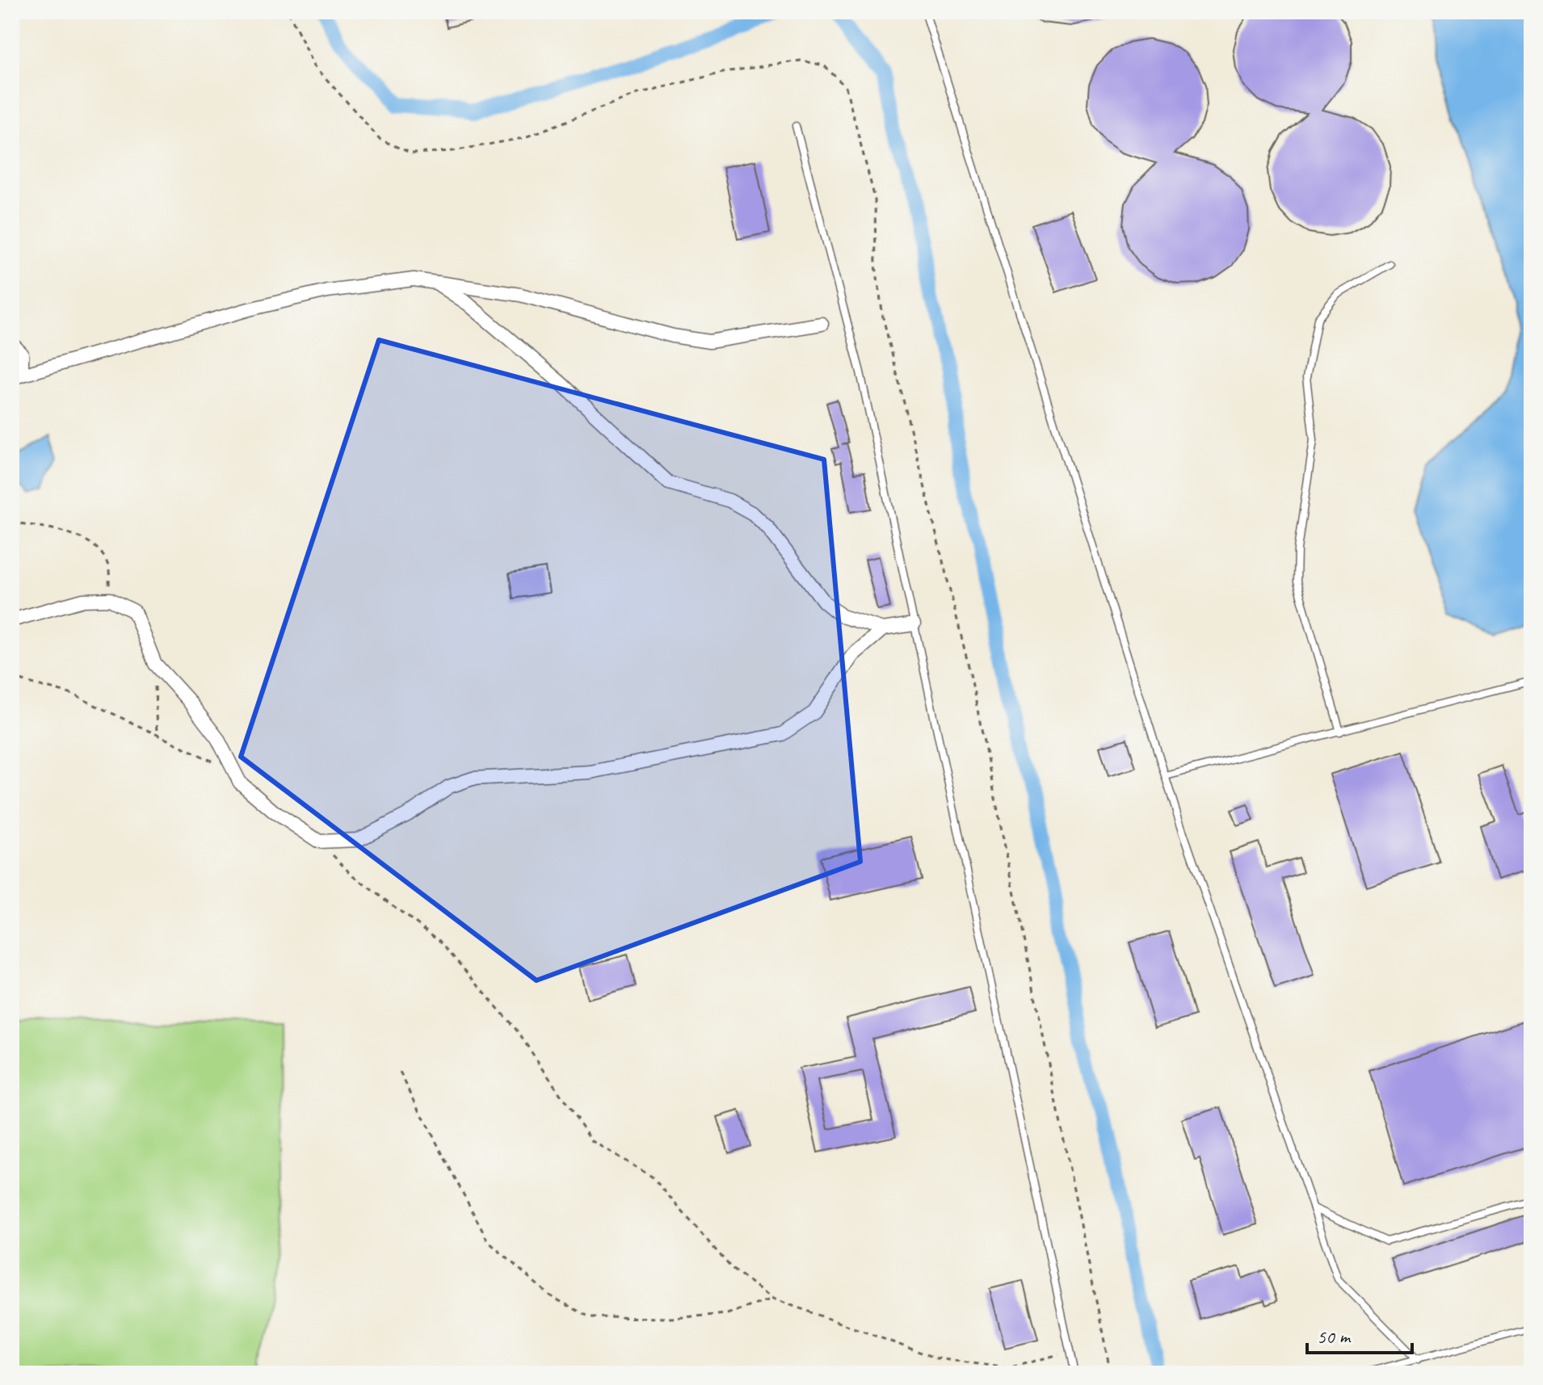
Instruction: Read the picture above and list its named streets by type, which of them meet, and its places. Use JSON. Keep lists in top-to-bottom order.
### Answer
{
  "scale_bar": "50 m"
}
